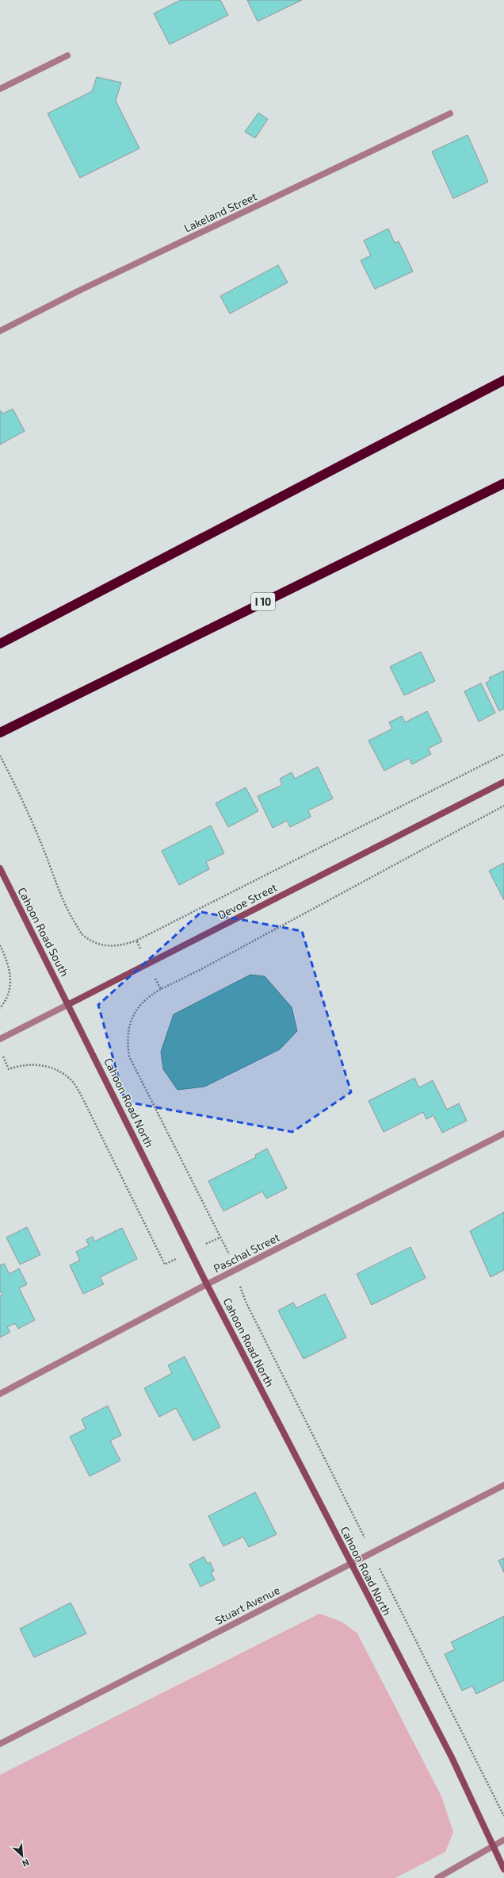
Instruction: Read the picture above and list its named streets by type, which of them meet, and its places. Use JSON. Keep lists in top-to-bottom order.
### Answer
{
  "streets": {
    "highway": ["I 10"],
    "main road": ["Devoe Street", "Cahoon Road South", "Cahoon Road North"],
    "street": ["Lakeland Street", "Paschal Street", "Stuart Avenue"]
  },
  "crossings": [
    ["Devoe Street", "Cahoon Road South"],
    ["Devoe Street", "Cahoon Road North"],
    ["Cahoon Road South", "Cahoon Road North"],
    ["Cahoon Road North", "Paschal Street"],
    ["Cahoon Road North", "Stuart Avenue"]
  ],
  "north": "bottom right"
}
